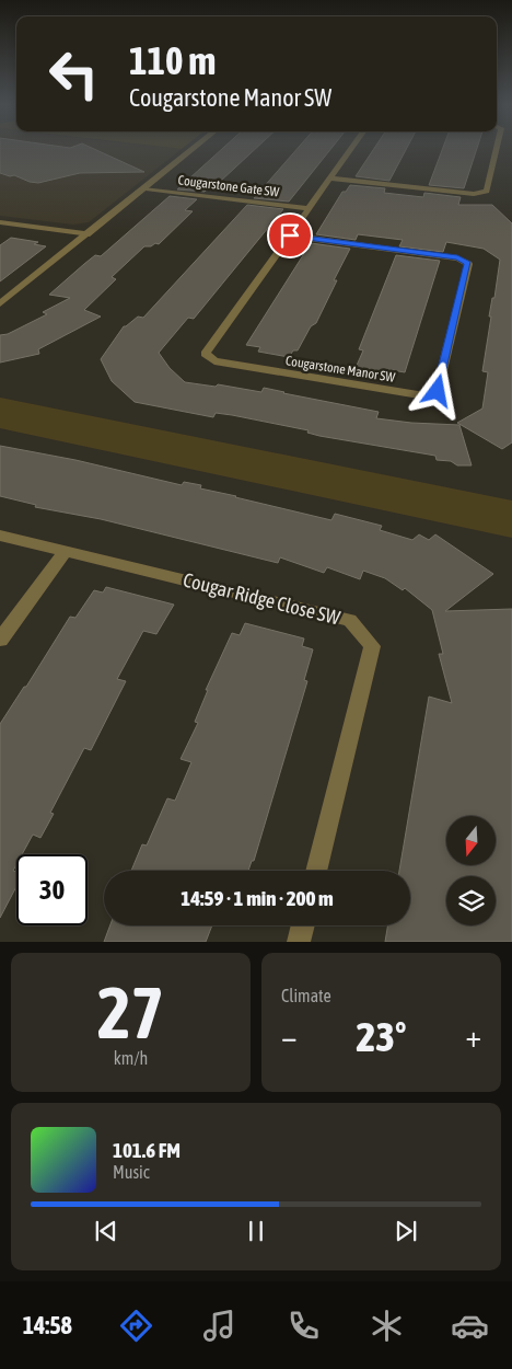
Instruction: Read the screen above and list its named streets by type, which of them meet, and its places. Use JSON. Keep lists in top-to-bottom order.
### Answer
{
  "streets": {
    "street": ["Cougarstone Gate SW", "Cougarstone Manor SW", "Cougar Ridge Close SW"]
  },
  "crossings": [
    ["Cougarstone Gate SW", "Cougarstone Manor SW"]
  ],
  "north": "bottom",
  "page": {
    "turn": ["110 m", "Cougarstone Manor SW"],
    "limit": "30",
    "trip": "14:59 · 1 min · 200 m",
    "tile": [
      ["27", "km/h"],
      "Climate"
    ],
    "heat": ["−", "23°", "+"],
    "song": ["101.6 FM", "Music"],
    "tabs": "14:58"
  }
}
